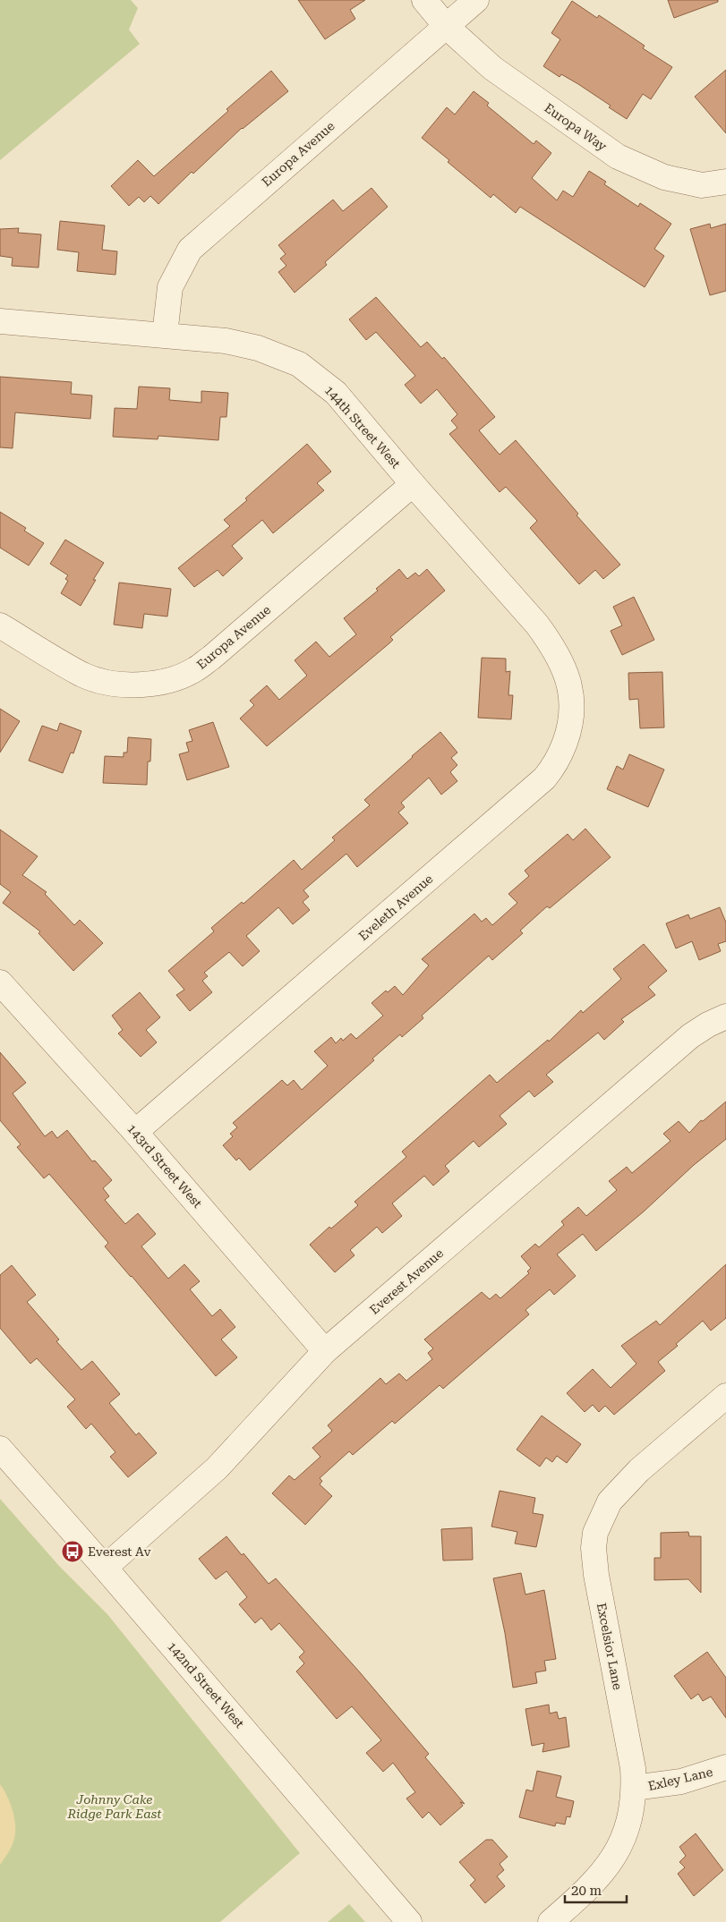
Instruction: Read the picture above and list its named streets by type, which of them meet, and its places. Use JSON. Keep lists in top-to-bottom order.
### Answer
{
  "streets": {
    "street": [
      "Europa Way",
      "Europa Avenue",
      "144th Street West",
      "Eveleth Avenue",
      "143rd Street West",
      "Everest Avenue",
      "Excelsior Lane",
      "142nd Street West",
      "Exley Lane"
    ]
  },
  "crossings": [
    ["Europa Way", "Europa Avenue"],
    ["Europa Avenue", "144th Street West"],
    ["144th Street West", "Eveleth Avenue"],
    ["Eveleth Avenue", "143rd Street West"],
    ["143rd Street West", "Everest Avenue"],
    ["Everest Avenue", "142nd Street West"],
    ["Excelsior Lane", "Exley Lane"]
  ],
  "parks": ["Johnny Cake Ridge Park East"],
  "places": {
    "bus stop": ["Everest Av"]
  },
  "scale_bar": "20 m"
}
